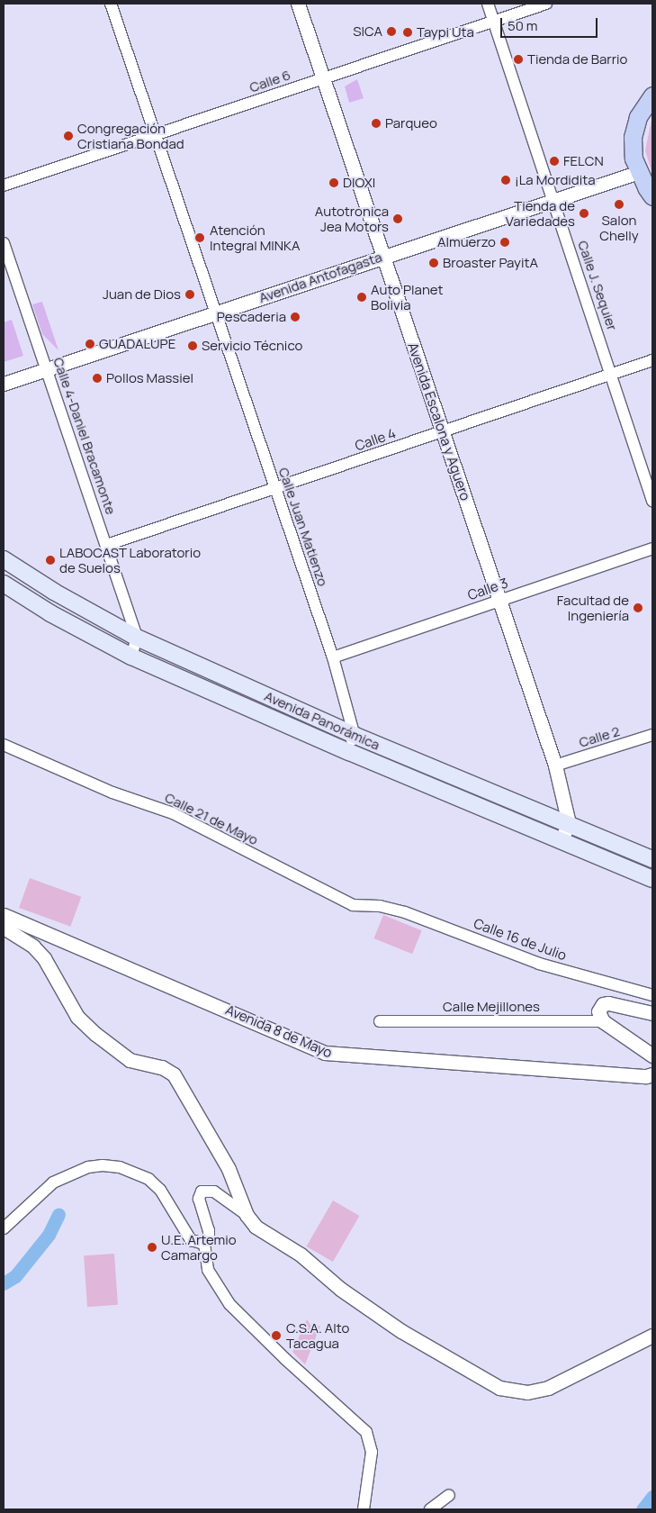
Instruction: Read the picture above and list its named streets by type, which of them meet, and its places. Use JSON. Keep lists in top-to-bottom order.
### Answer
{
  "streets": {
    "main road": ["Avenida Panorámica"],
    "street": [
      "Calle 6",
      "Avenida Antofagasta",
      "Calle J. Sequier",
      "Avenida Escalona y Aguero",
      "Calle 4-Daniel Bracamonte",
      "Calle 4",
      "Calle Juan Matienzo",
      "Calle 3",
      "Calle 2",
      "Calle 21 de Mayo",
      "Calle 16 de Julio",
      "Calle Mejillones",
      "Avenida 8 de Mayo"
    ]
  },
  "crossings": [
    ["Calle 6", "Calle J. Sequier"],
    ["Calle 6", "Avenida Escalona y Aguero"],
    ["Calle 6", "Calle Juan Matienzo"],
    ["Avenida Antofagasta", "Calle J. Sequier"],
    ["Avenida Antofagasta", "Avenida Escalona y Aguero"],
    ["Avenida Antofagasta", "Calle 4-Daniel Bracamonte"],
    ["Avenida Antofagasta", "Calle Juan Matienzo"],
    ["Calle J. Sequier", "Calle 4"],
    ["Avenida Escalona y Aguero", "Calle 4"],
    ["Avenida Escalona y Aguero", "Calle 3"],
    ["Avenida Escalona y Aguero", "Avenida Panorámica"],
    ["Avenida Escalona y Aguero", "Calle 2"],
    ["Calle 4-Daniel Bracamonte", "Calle 4"],
    ["Calle 4-Daniel Bracamonte", "Avenida Panorámica"],
    ["Calle 4", "Calle Juan Matienzo"],
    ["Calle Juan Matienzo", "Calle 3"],
    ["Calle Juan Matienzo", "Avenida Panorámica"],
    ["Calle 21 de Mayo", "Calle 16 de Julio"]
  ],
  "places": [
    "SICA",
    "Taypi Uta",
    "Tienda de Barrio",
    "Parqueo",
    "Congregación Cristiana Bondad",
    "FELCN",
    "¡La Mordidita",
    "DIOXI",
    "Salon Chelly",
    "Tienda de Variedades",
    "Autotronica Jea Motors",
    "Atención Integral MINKA",
    "Almuerzo",
    "Broaster PayitA",
    "Juan de Dios",
    "Auto Planet Bolivia",
    "Pescaderia",
    "GUADALUPE",
    "Servicio Técnico",
    "Pollos Massiel",
    "LABOCAST Laboratorio de Suelos",
    "Facultad de Ingeniería",
    "U.E. Artemio Camargo",
    "C.S.A. Alto Tacagua"
  ],
  "scale_bar": "50 m"
}
